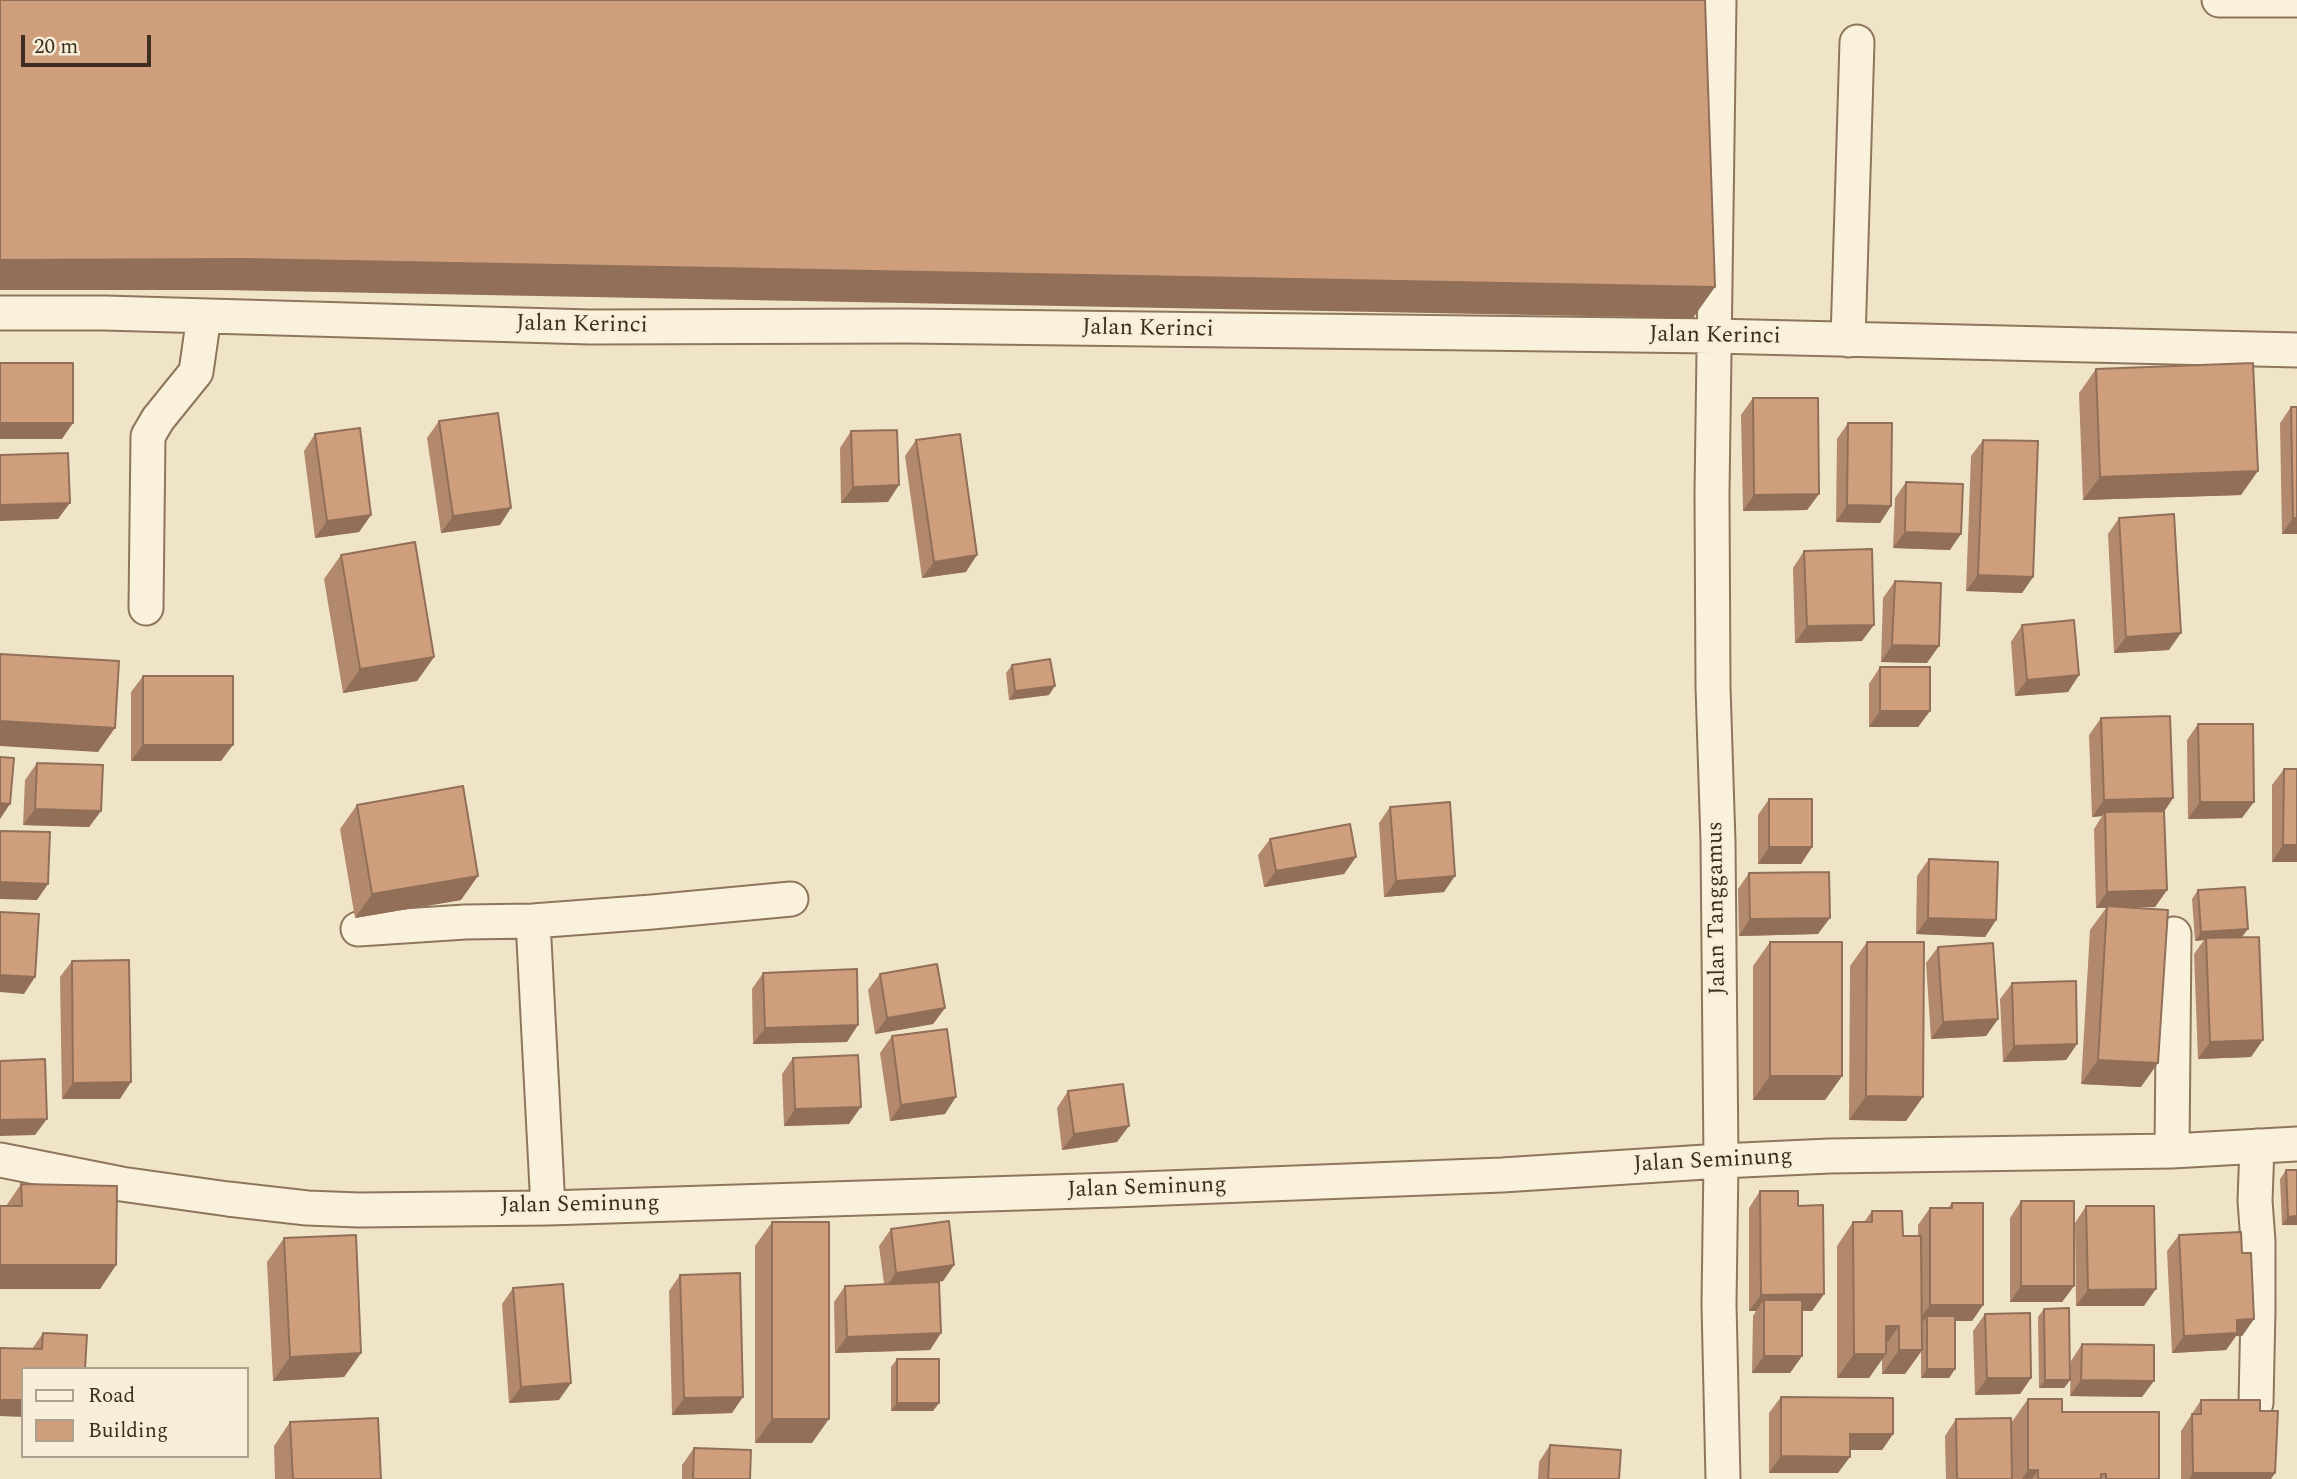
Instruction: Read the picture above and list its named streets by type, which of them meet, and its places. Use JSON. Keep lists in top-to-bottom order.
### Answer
{
  "streets": {
    "street": ["Jalan Kerinci", "Jalan Tanggamus", "Jalan Seminung"]
  },
  "crossings": [
    ["Jalan Kerinci", "Jalan Tanggamus"],
    ["Jalan Tanggamus", "Jalan Seminung"]
  ],
  "legend": ["Road", "Building"],
  "scale_bar": "20 m"
}
